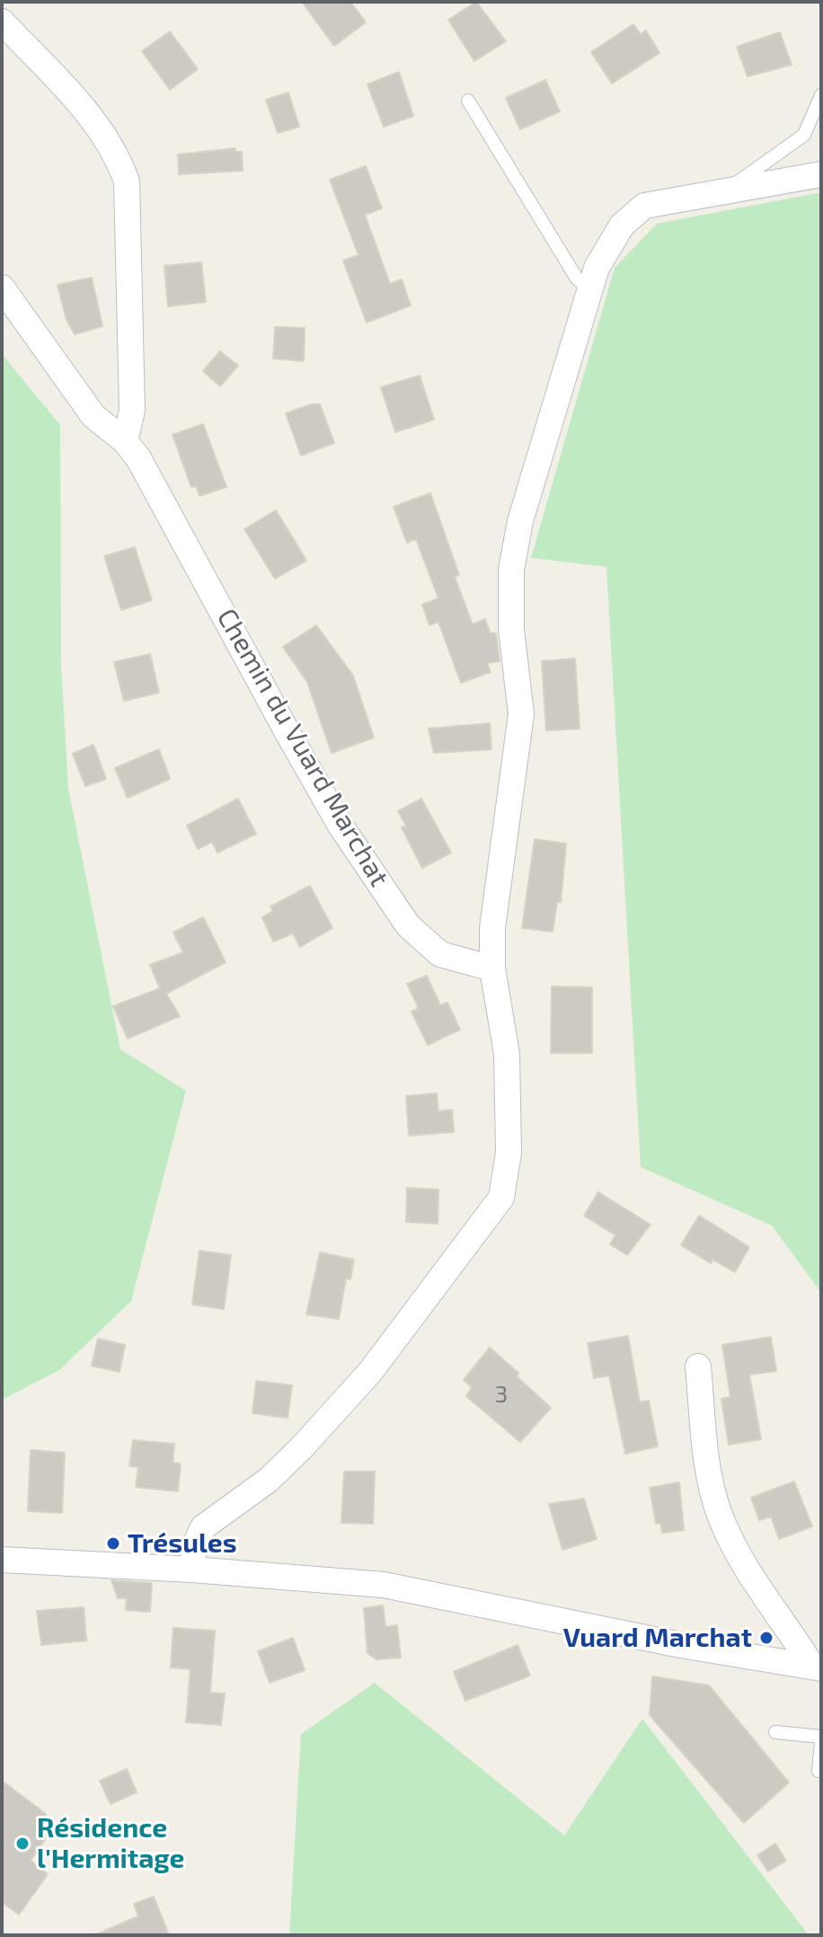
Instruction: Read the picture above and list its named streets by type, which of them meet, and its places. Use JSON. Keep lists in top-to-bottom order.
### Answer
{
  "streets": {
    "street": ["Chemin du Vuard Marchat"]
  },
  "places": ["Trésules", "Vuard Marchat", "Résidence l'Hermitage"],
  "house_numbers": ["3"]
}
